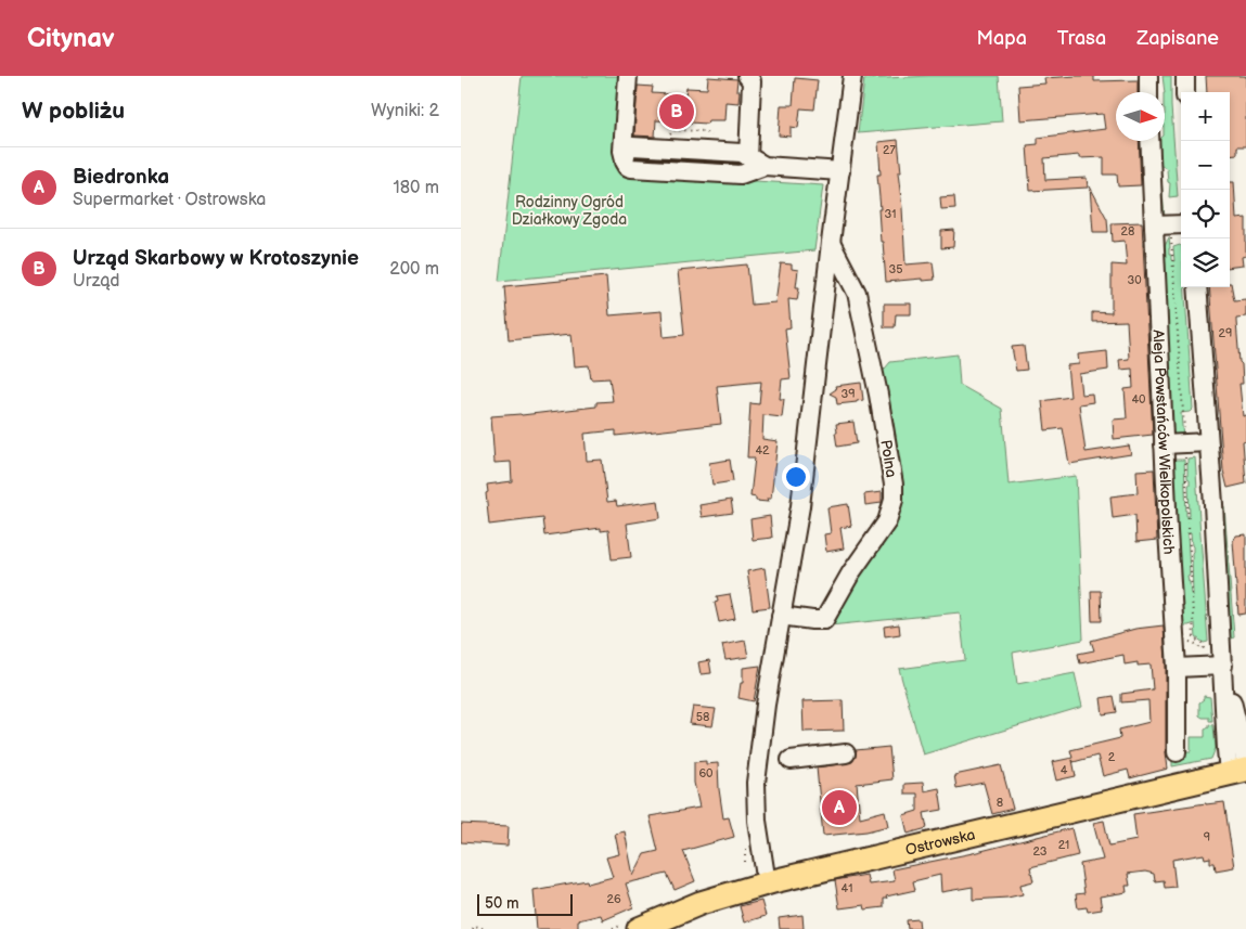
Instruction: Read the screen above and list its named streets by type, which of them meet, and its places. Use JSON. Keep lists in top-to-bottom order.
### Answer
{
  "streets": {
    "main road": ["Ostrowska"],
    "street": ["Aleja Powstańców Wielkopolskich", "Polna"]
  },
  "parks": ["Rodzinny Ogród Działkowy Zgoda"],
  "house_numbers": [
    "27",
    "31",
    "28",
    "35",
    "30",
    "29",
    "39",
    "40",
    "42",
    "58",
    "2",
    "4",
    "60",
    "8",
    "9",
    "21",
    "23",
    "41",
    "26"
  ],
  "scale_bar": "50 m",
  "north": "right",
  "page": {
    "header": "Citynav",
    "nav": ["Mapa", "Trasa", "Zapisane"],
    "heading": ["W pobliżu", "Wyniki: 2"],
    "map_buttons": ["+", "−"],
    "pins": ["B", "A"],
    "list": [
      {
        "mark": "A",
        "name": "Biedronka",
        "note": "Supermarket · Ostrowska",
        "value": "180 m"
      },
      {
        "mark": "B",
        "name": "Urząd Skarbowy w Krotoszynie",
        "note": "Urząd",
        "value": "200 m"
      }
    ],
    "scale": "50 m"
  }
}
